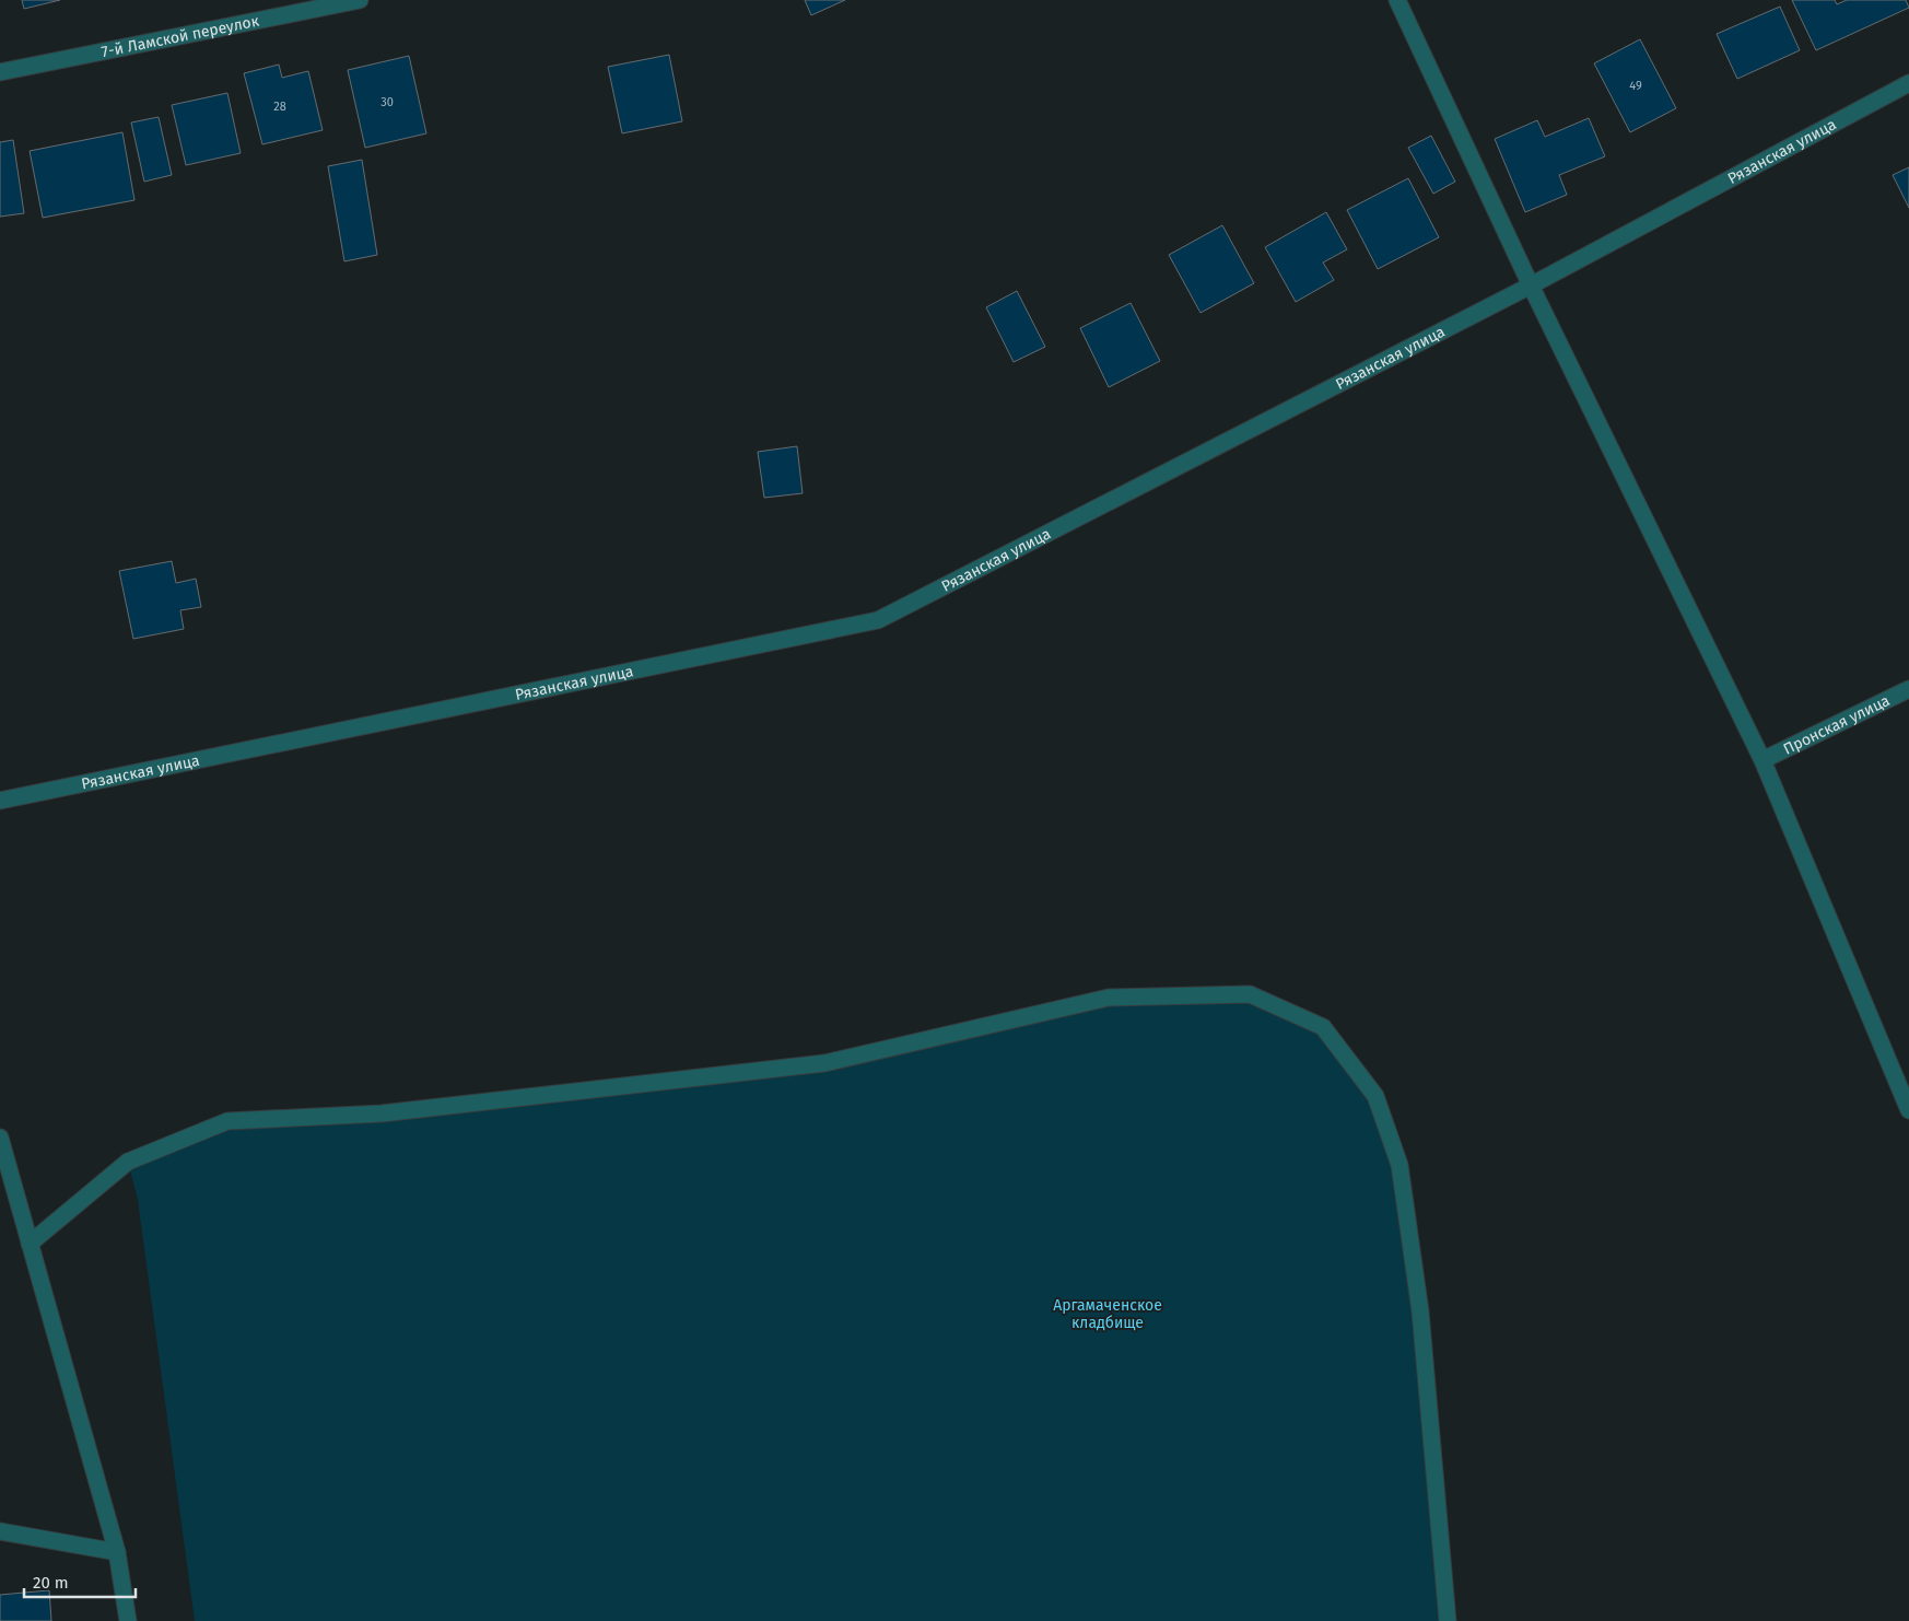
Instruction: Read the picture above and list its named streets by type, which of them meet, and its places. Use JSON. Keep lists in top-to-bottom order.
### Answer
{
  "streets": {
    "street": ["7-й Ламской переулок", "Рязанская улица", "Пронская улица"]
  },
  "parks": ["Аргамаченское кладбище"],
  "house_numbers": ["49", "30", "28"],
  "scale_bar": "20 m"
}
